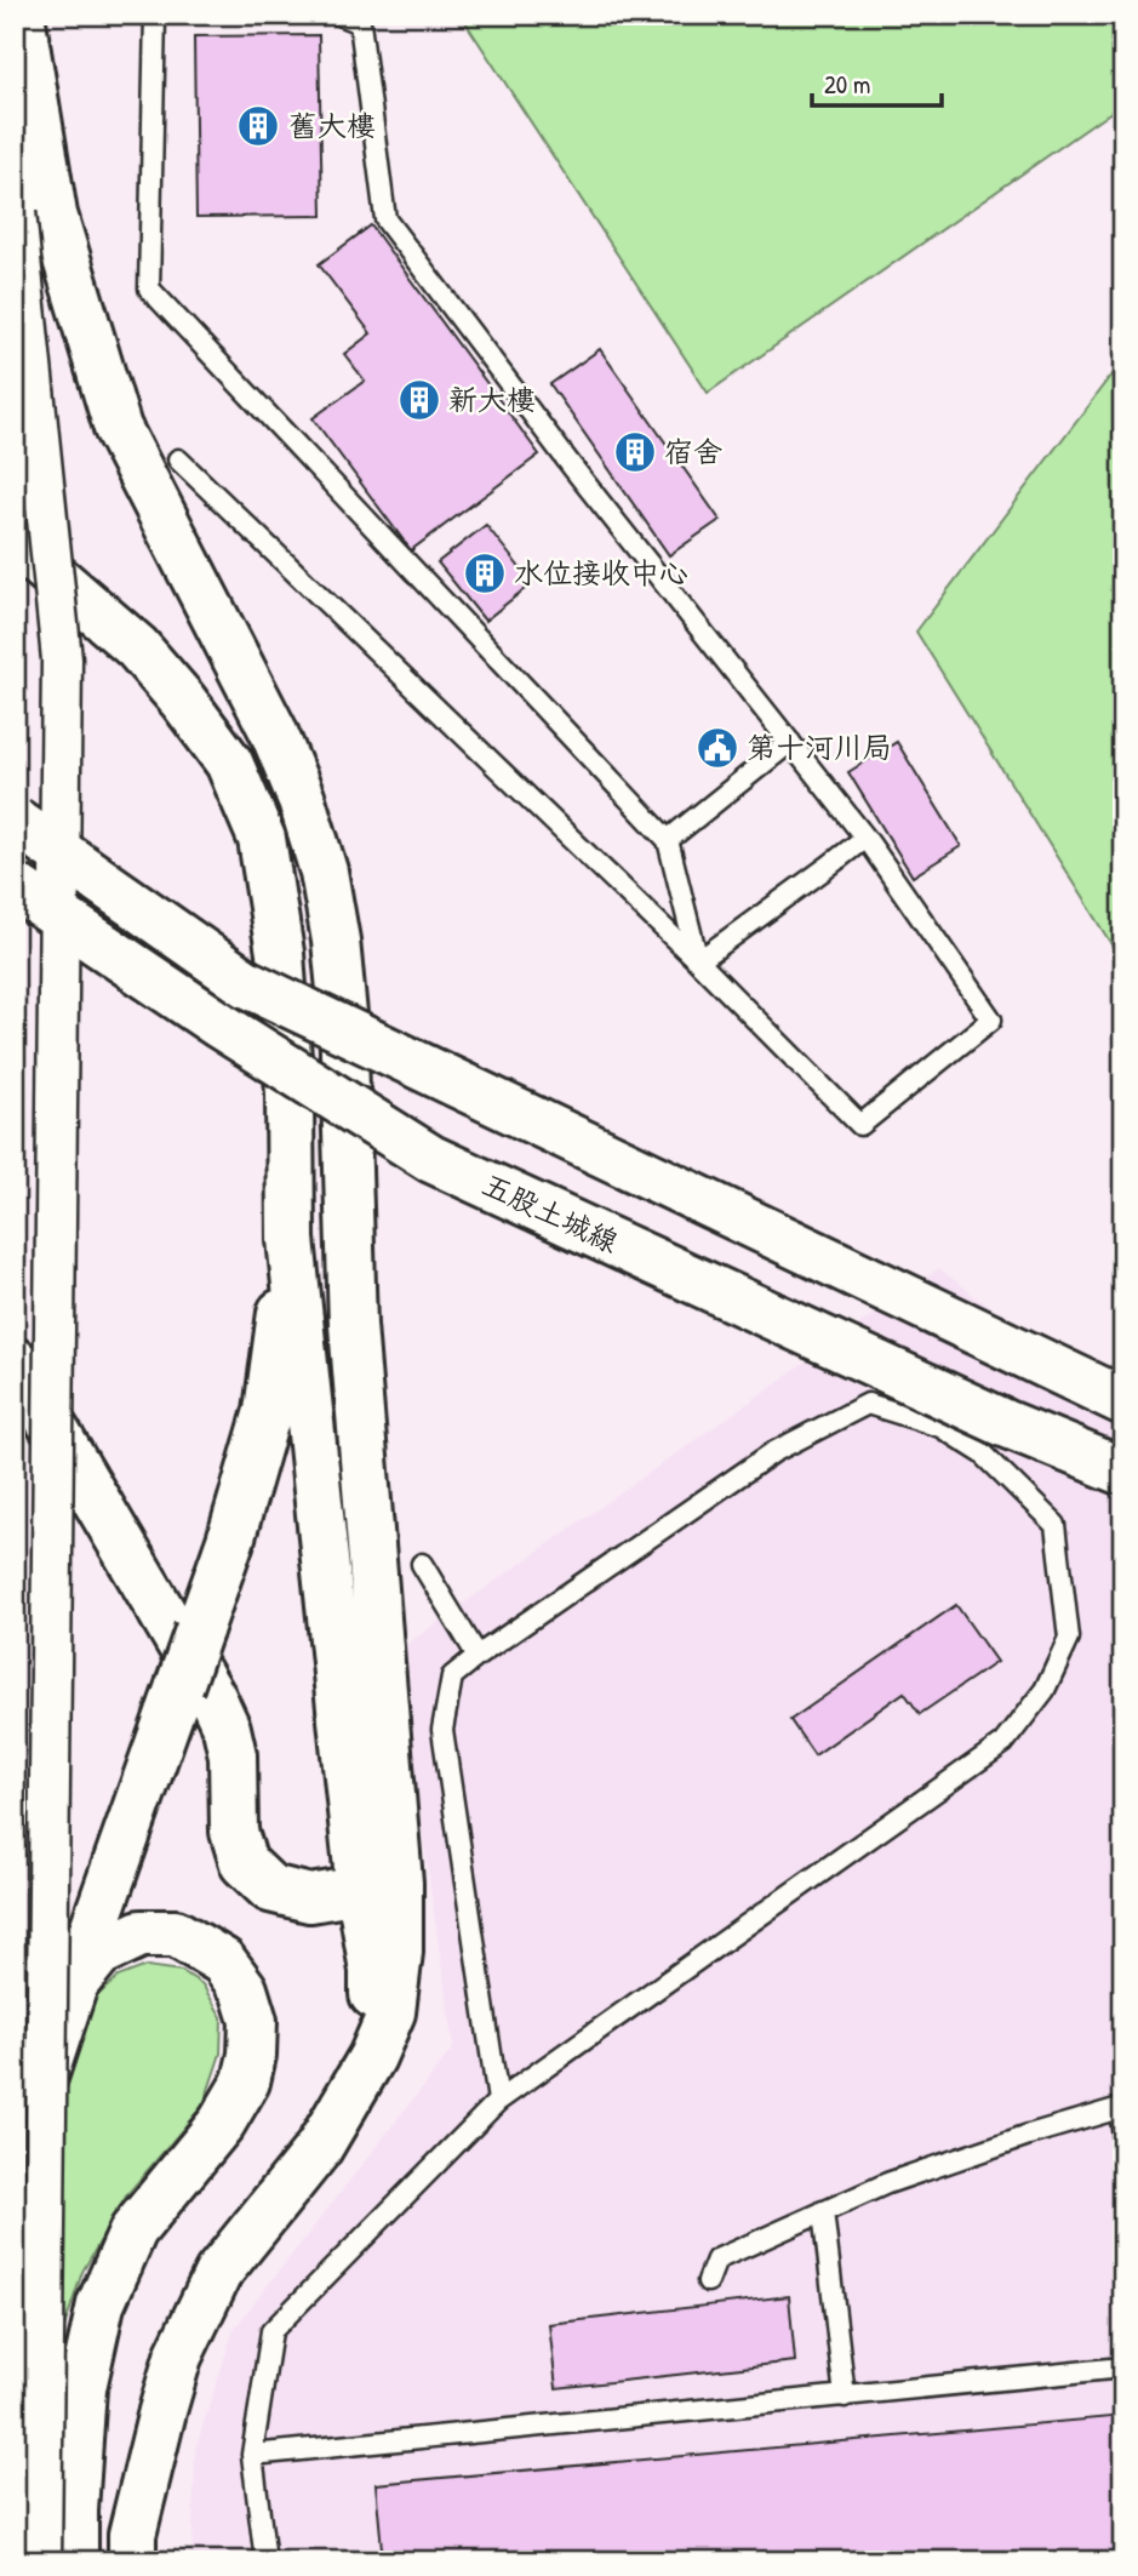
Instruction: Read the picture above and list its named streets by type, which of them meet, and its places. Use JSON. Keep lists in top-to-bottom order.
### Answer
{
  "streets": {
    "main road": ["五股土城線"]
  },
  "places": {
    "building": [
      "舊大樓",
      "新大樓",
      "宿舍",
      "水位接收中心"
    ],
    "public building": ["第十河川局"]
  },
  "scale_bar": "20 m"
}
